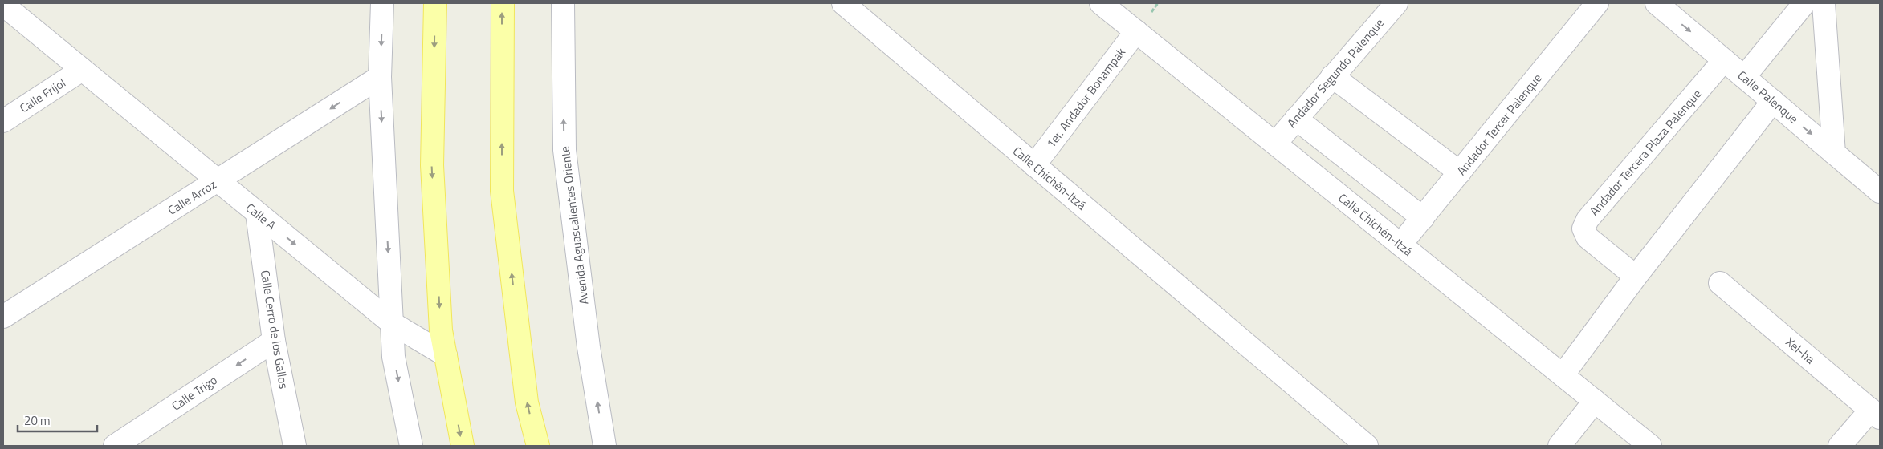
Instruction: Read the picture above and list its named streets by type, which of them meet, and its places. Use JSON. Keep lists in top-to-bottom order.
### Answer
{
  "streets": {
    "street": [
      "Andador Segundo Palenque",
      "Calle Frijol",
      "Calle Palenque",
      "1er. Andador Bonampak",
      "Andador Tercer Palenque",
      "Andador Tercera Plaza Palenque",
      "Calle Chichén-Itzá",
      "Calle Arroz",
      "Calle A",
      "Avenida Aguascalientes Oriente",
      "Calle Cerro de los Gallos",
      "Xel-ha",
      "Calle Trigo"
    ]
  },
  "crossings": [
    ["Andador Segundo Palenque", "Calle Chichén-Itzá"],
    ["Calle Frijol", "Calle A"],
    ["Calle Palenque", "Andador Tercera Plaza Palenque"],
    ["1er. Andador Bonampak", "Calle Chichén-Itzá"],
    ["Andador Tercer Palenque", "Calle Chichén-Itzá"],
    ["Calle Arroz", "Calle A"],
    ["Calle A", "Calle Cerro de los Gallos"],
    ["Calle Cerro de los Gallos", "Calle Trigo"]
  ],
  "one_way": ["Calle Palenque", "Calle Arroz", "Calle Trigo"],
  "scale_bar": "20 m"
}
